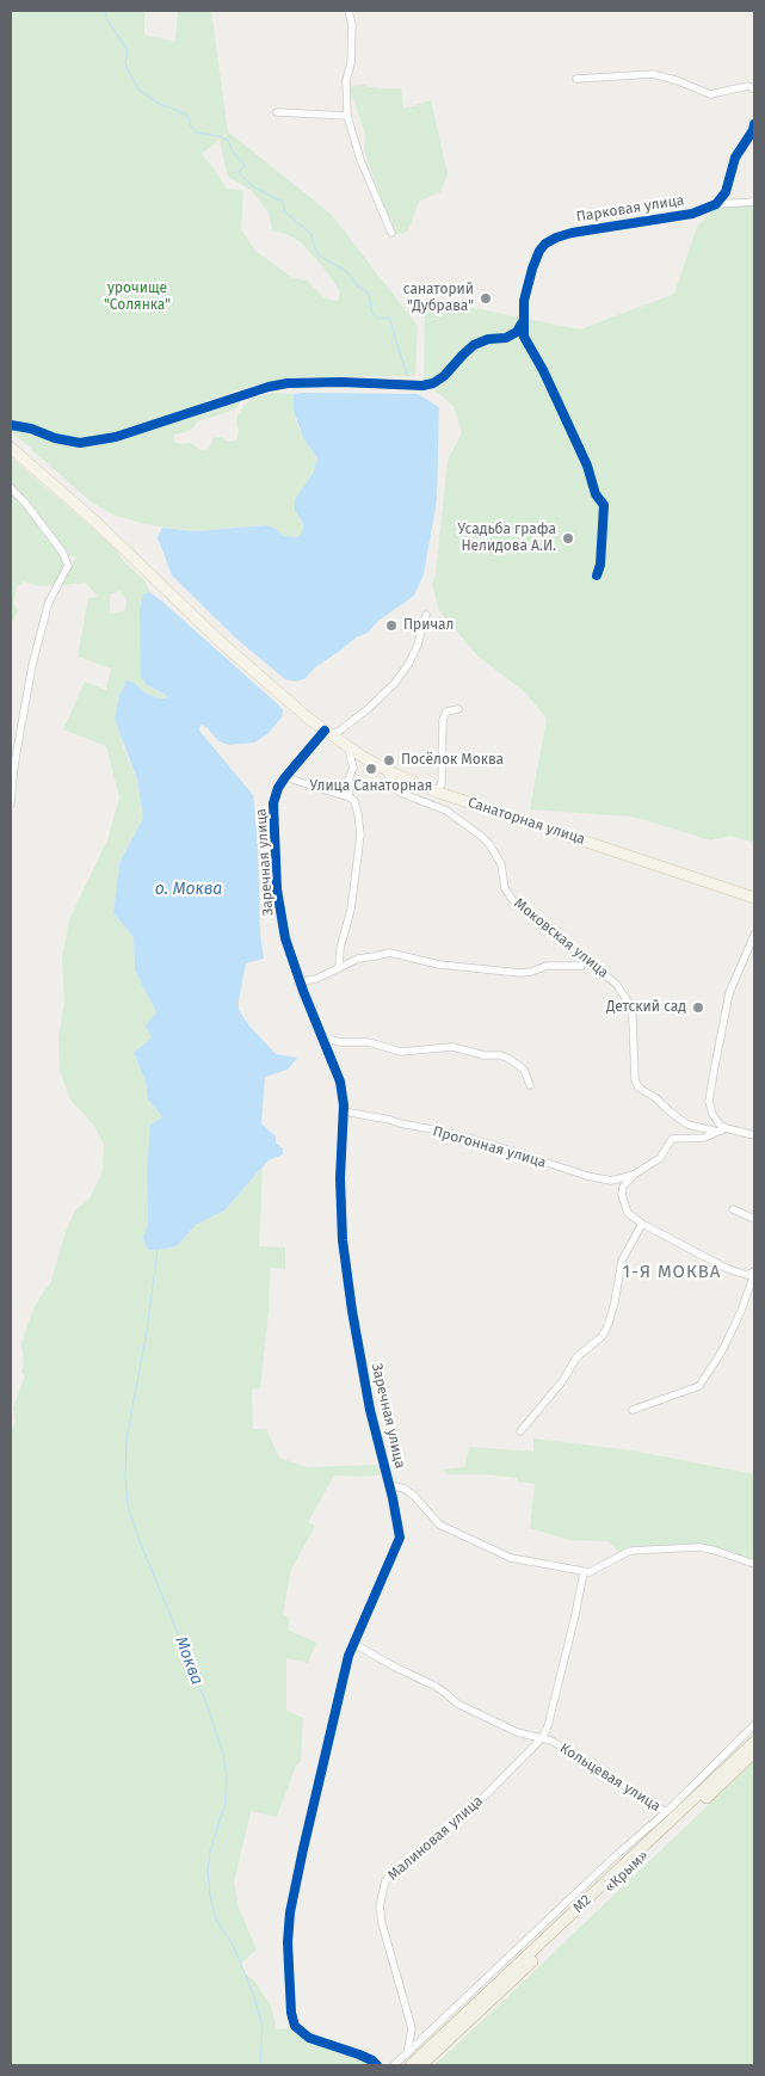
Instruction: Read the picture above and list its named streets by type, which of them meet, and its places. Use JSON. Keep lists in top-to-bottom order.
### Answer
{
  "streets": {
    "highway": ["«Крым»", "М2"],
    "main road": ["Санаторная улица"],
    "street": [
      "Парковая улица",
      "Заречная улица",
      "Моковская улица",
      "Прогонная улица",
      "Кольцевая улица",
      "Малиновая улица"
    ]
  },
  "crossings": [
    ["Санаторная улица", "Заречная улица"],
    ["Санаторная улица", "Моковская улица"],
    ["Заречная улица", "Прогонная улица"],
    ["Заречная улица", "Кольцевая улица"],
    ["Кольцевая улица", "Малиновая улица"],
    ["Кольцевая улица", "М2"],
    ["Малиновая улица", "М2"]
  ],
  "districts": ["1-Я МОКВА"],
  "water": ["о. Моква", "Моква"],
  "parks": ["урочище \"Солянка\""],
  "places": [
    "санаторий \"Дубрава\"",
    "Усадьба графа Нелидова А.И.",
    "Причал",
    "Посёлок Моква",
    "Улица Санаторная",
    "Детский сад"
  ]
}
